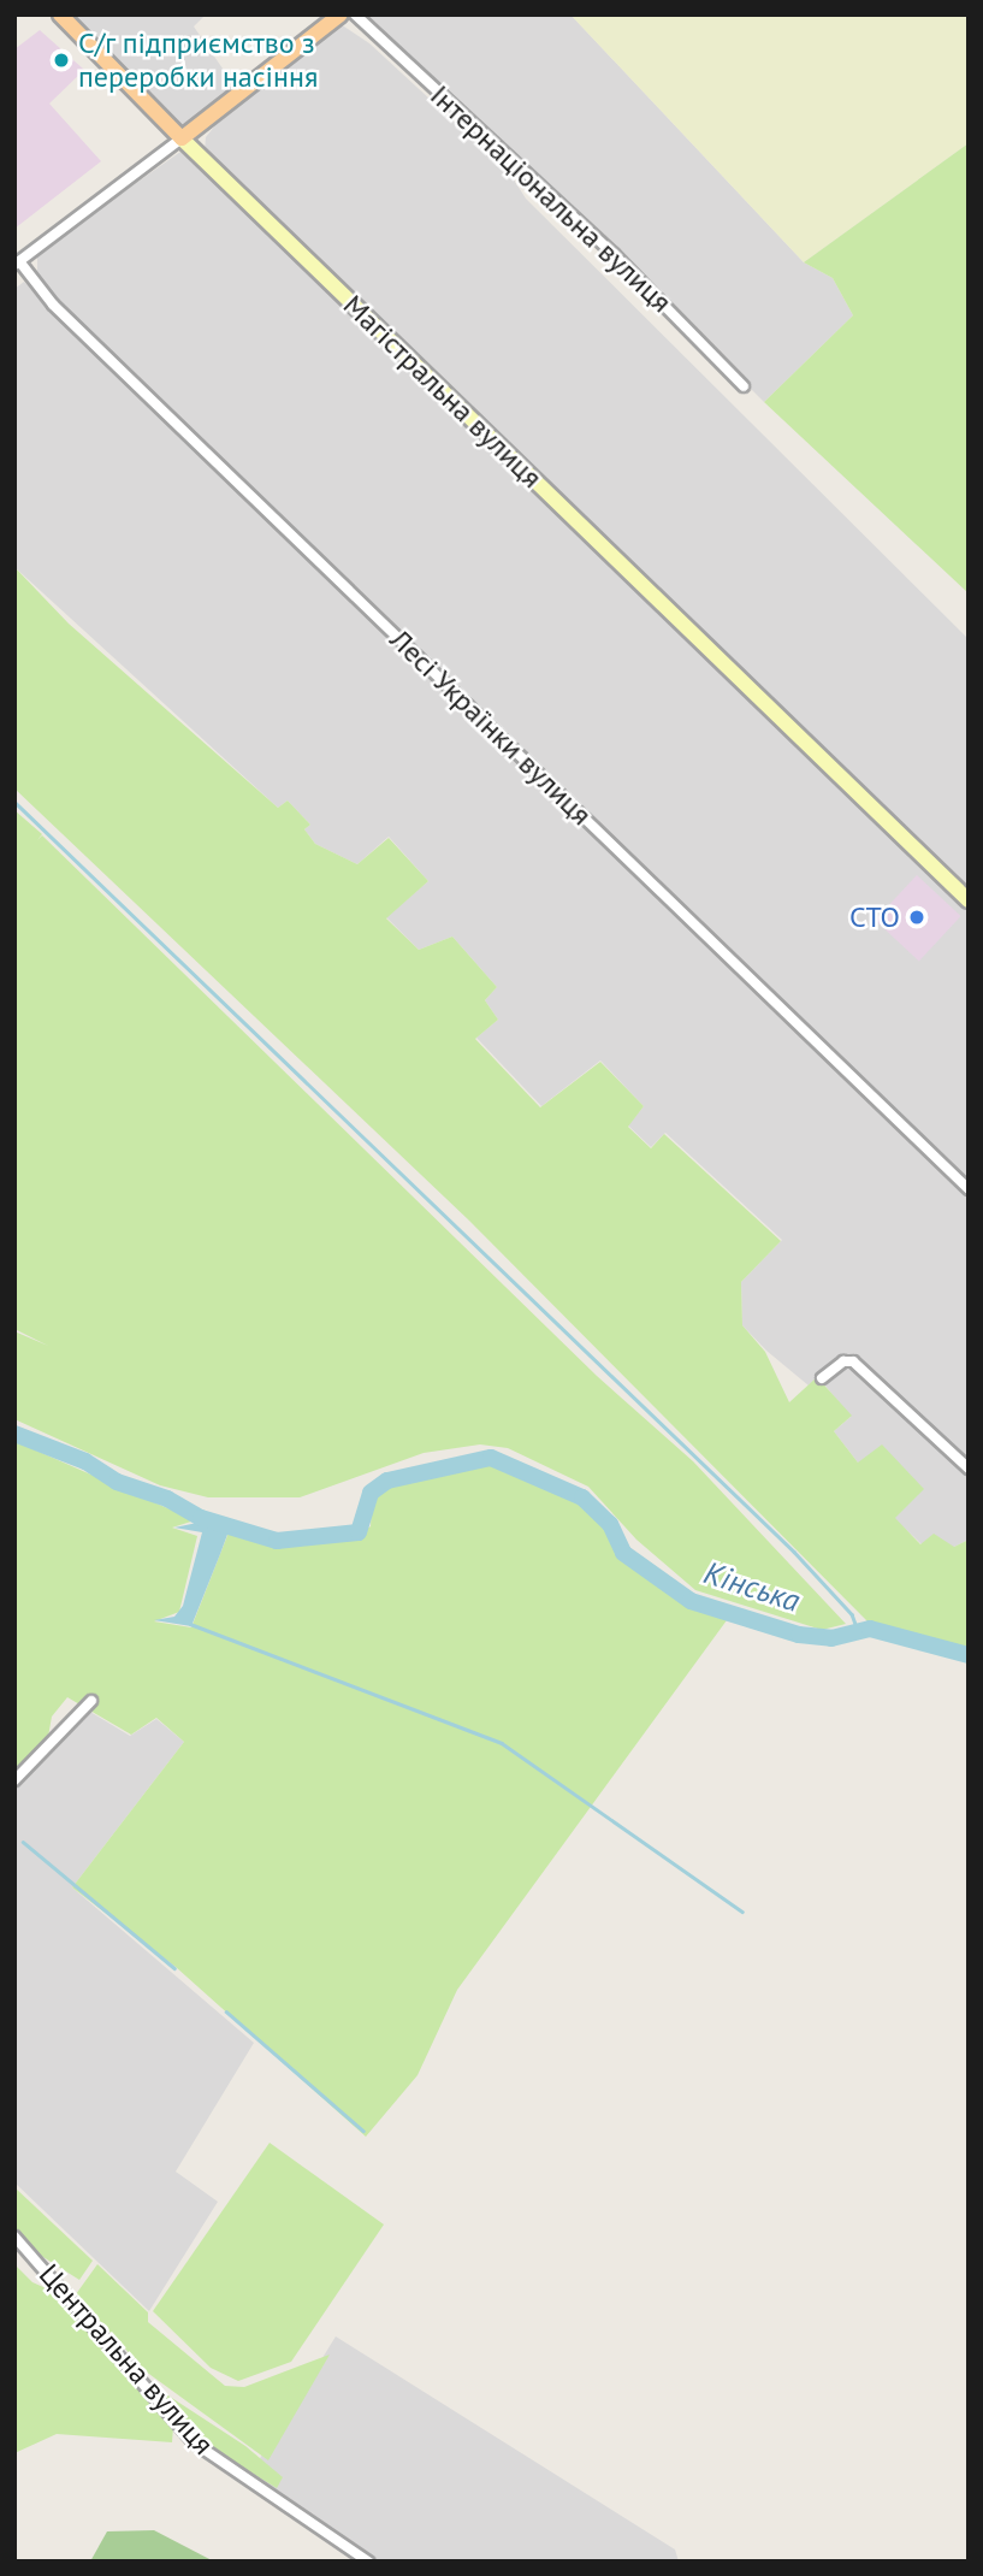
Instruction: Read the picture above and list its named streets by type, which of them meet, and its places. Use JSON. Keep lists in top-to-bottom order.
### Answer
{
  "streets": {
    "main road": ["Магістральна вулиця"],
    "street": ["Інтернаціональна вулиця", "Лесі Українки вулиця", "Центральна вулиця"]
  },
  "water": ["Кінська"],
  "places": ["С/г підприємство з переробки насіння", "СТО"]
}
